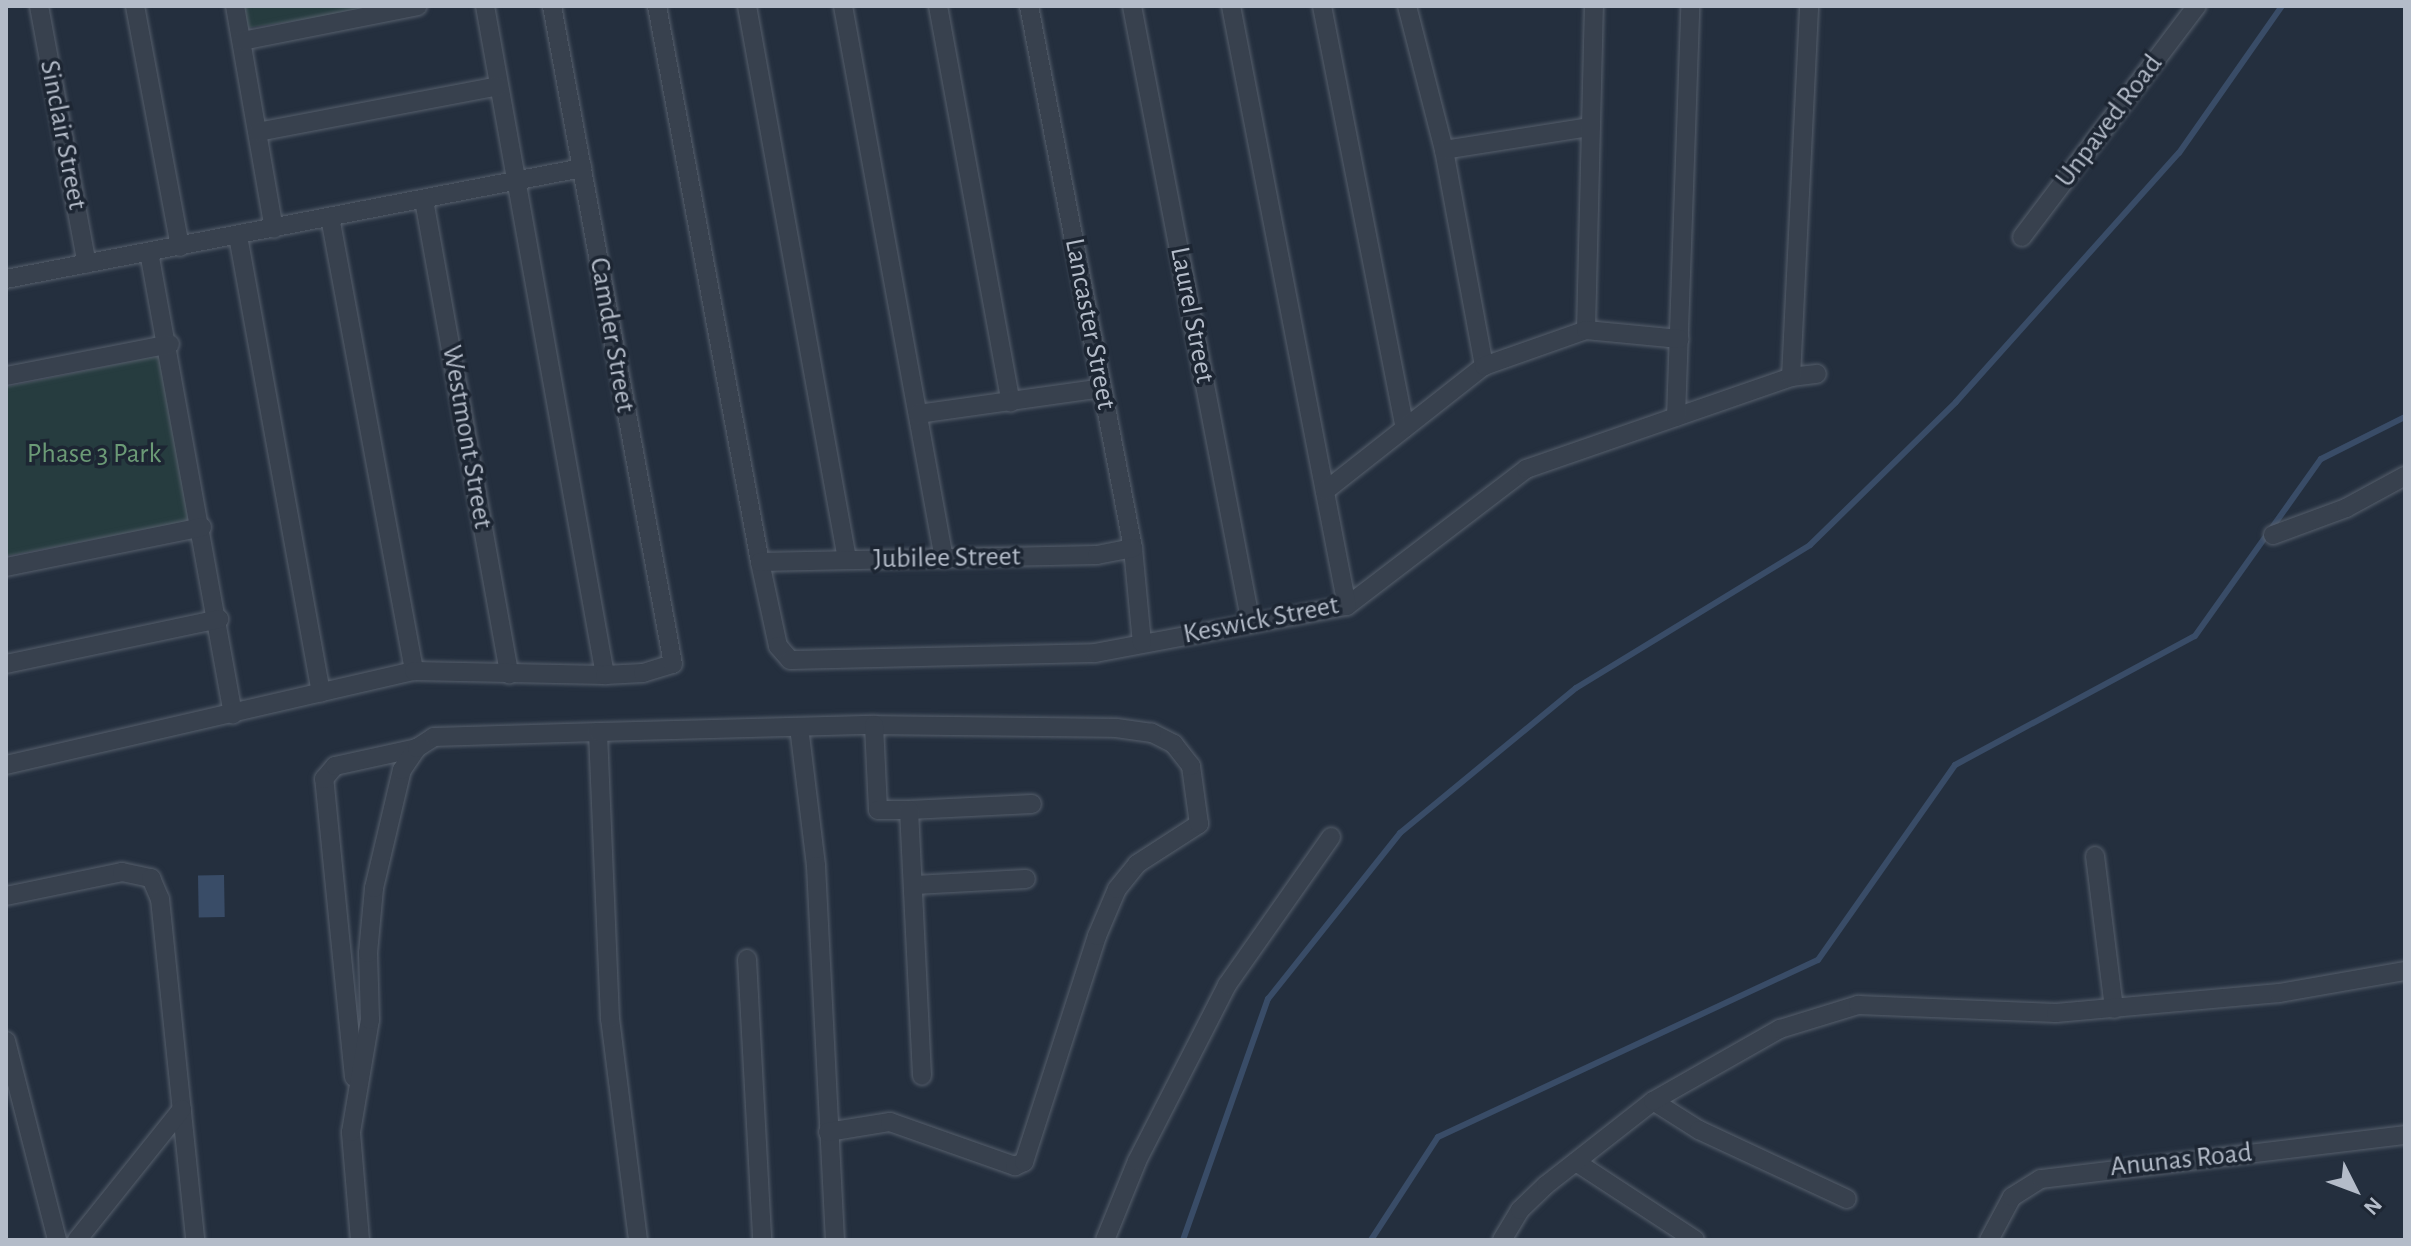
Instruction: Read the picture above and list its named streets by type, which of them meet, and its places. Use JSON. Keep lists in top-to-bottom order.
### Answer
{
  "streets": {
    "street": [
      "Unpaved Road",
      "Sinclair Street",
      "Laurel Street",
      "Lancaster Street",
      "Camder Street",
      "Westmont Street",
      "Jubilee Street",
      "Keswick Street",
      "Anunas Road"
    ]
  },
  "crossings": [
    ["Laurel Street", "Keswick Street"],
    ["Lancaster Street", "Jubilee Street"],
    ["Lancaster Street", "Keswick Street"],
    ["Jubilee Street", "Keswick Street"]
  ],
  "parks": ["Phase 3 Park"],
  "north": "bottom right"
}
